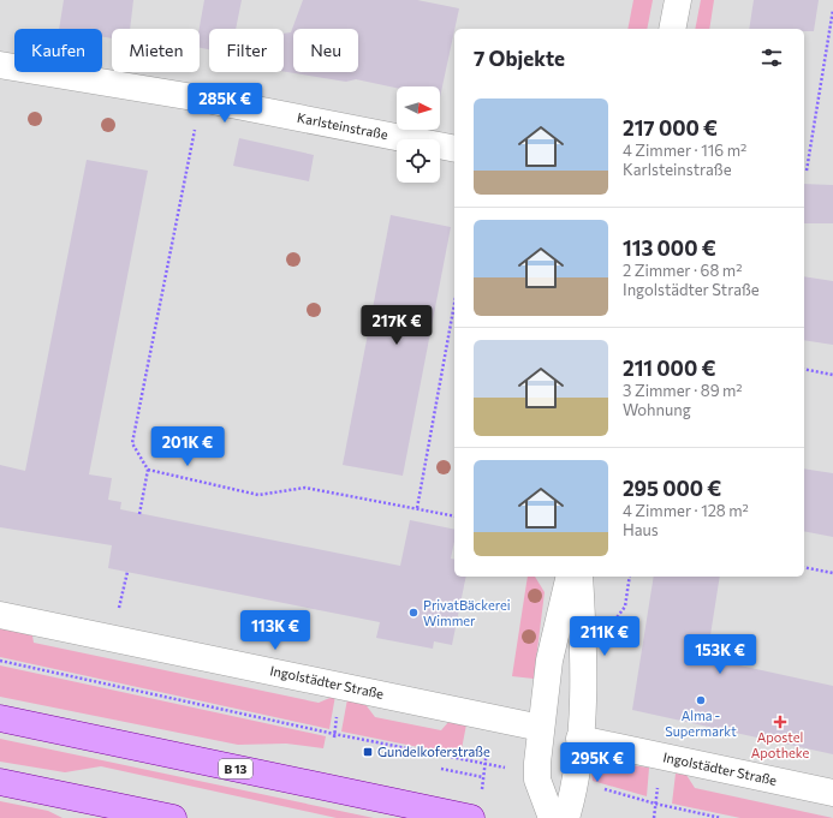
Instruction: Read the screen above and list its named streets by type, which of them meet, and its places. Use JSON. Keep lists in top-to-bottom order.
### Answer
{
  "streets": {
    "main road": ["B 13"],
    "street": ["Karlsteinstraße", "Ingolstädter Straße"]
  },
  "places": {
    "other": ["PrivatBäckerei Wimmer", "Alma - Supermarkt"],
    "health": ["Apostel Apotheke"],
    "transit": ["Gundelkoferstraße"]
  },
  "north": "right",
  "page": {
    "chip": [
      "Kaufen",
      "Mieten",
      "Filter",
      "Neu"
    ],
    "heading": "7 Objekte",
    "price": [
      "285K €",
      "217K €",
      "201K €",
      "113K €",
      "211K €",
      "153K €",
      "295K €"
    ],
    "list": [
      {
        "name": "217 000 €",
        "note": "4 Zimmer · 116 m² · Karlsteinstraße"
      },
      {
        "name": "113 000 €",
        "note": "2 Zimmer · 68 m² · Ingolstädter Straße"
      },
      {
        "name": "211 000 €",
        "note": "3 Zimmer · 89 m² · Wohnung"
      },
      {
        "name": "295 000 €",
        "note": "4 Zimmer · 128 m² · Haus"
      }
    ]
  }
}
